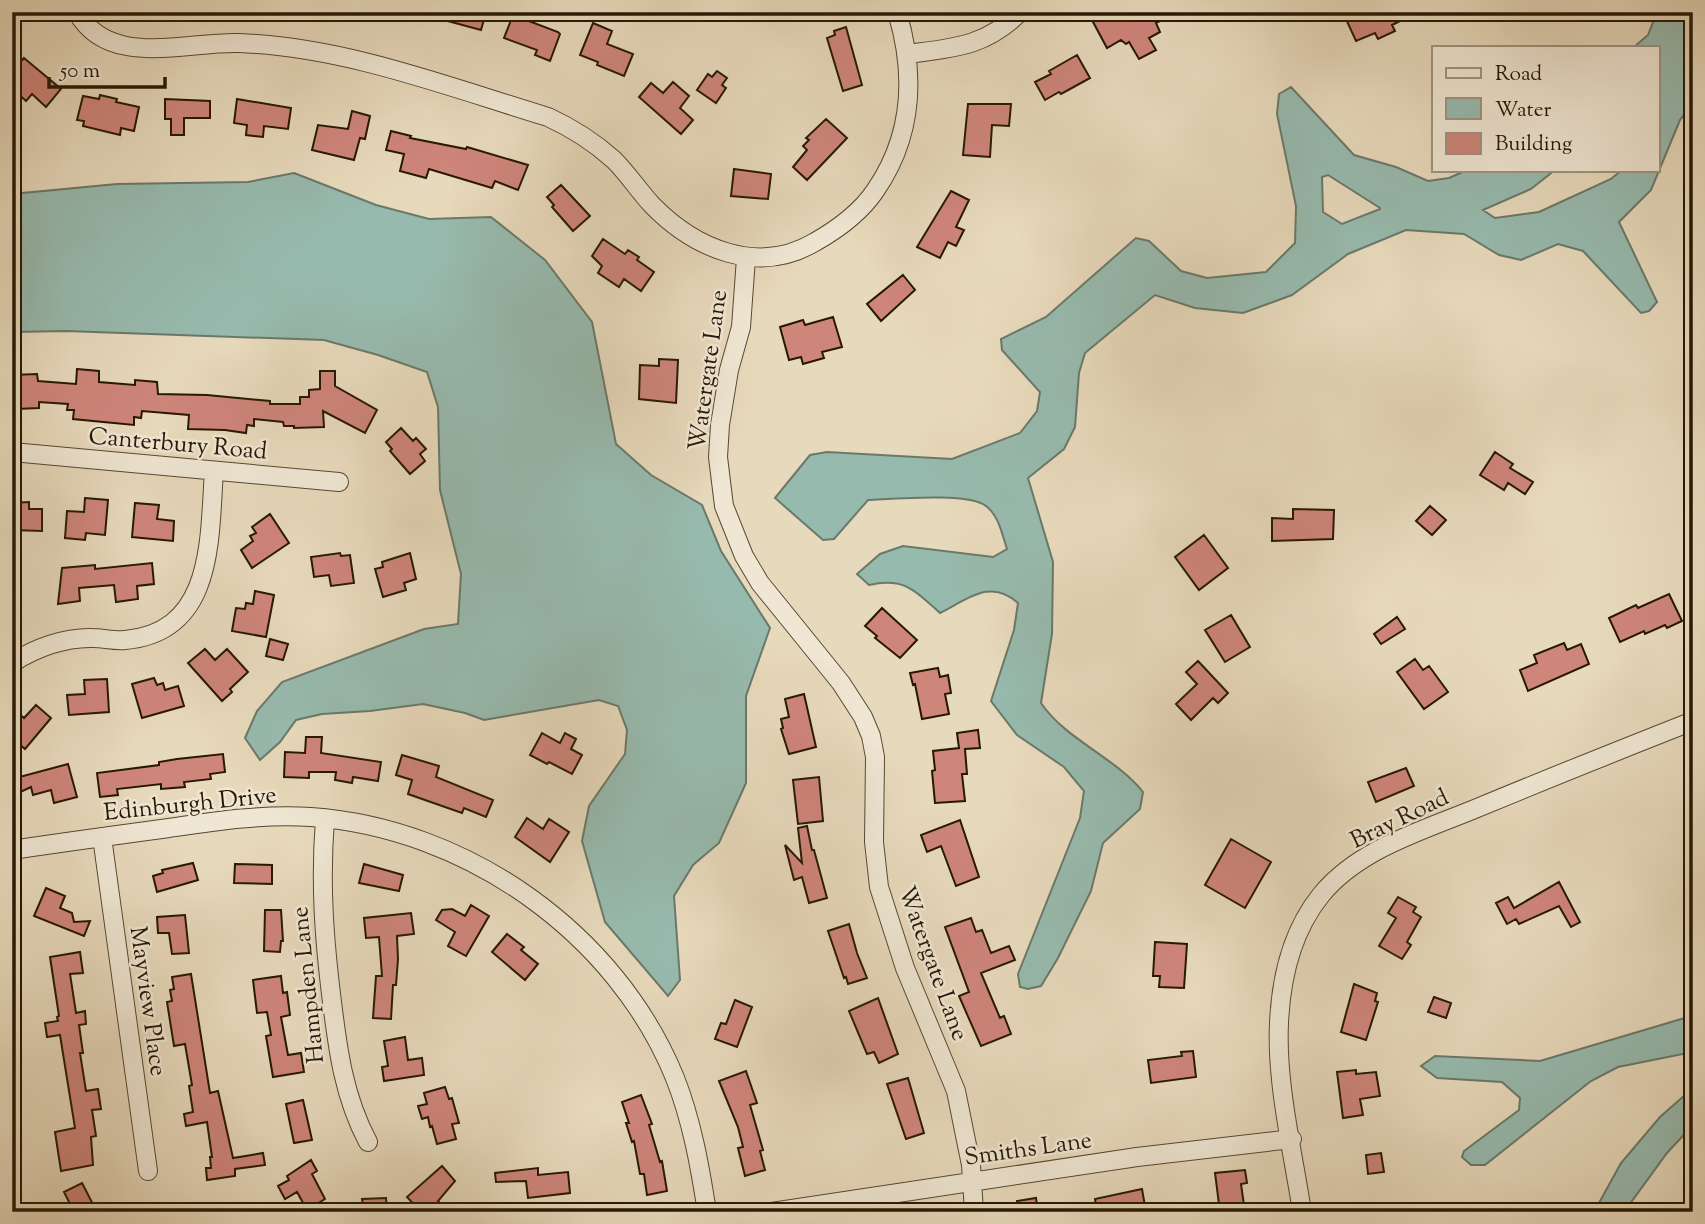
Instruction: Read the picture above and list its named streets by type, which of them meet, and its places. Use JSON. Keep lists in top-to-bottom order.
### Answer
{
  "streets": {
    "street": [
      "Watergate Lane",
      "Canterbury Road",
      "Edinburgh Drive",
      "Bray Road",
      "Hampden Lane",
      "Mayview Place",
      "Smiths Lane"
    ]
  },
  "crossings": [
    ["Watergate Lane", "Smiths Lane"],
    ["Edinburgh Drive", "Hampden Lane"],
    ["Edinburgh Drive", "Mayview Place"],
    ["Bray Road", "Smiths Lane"]
  ],
  "legend": ["Road", "Water", "Building"],
  "scale_bar": "50 m"
}
